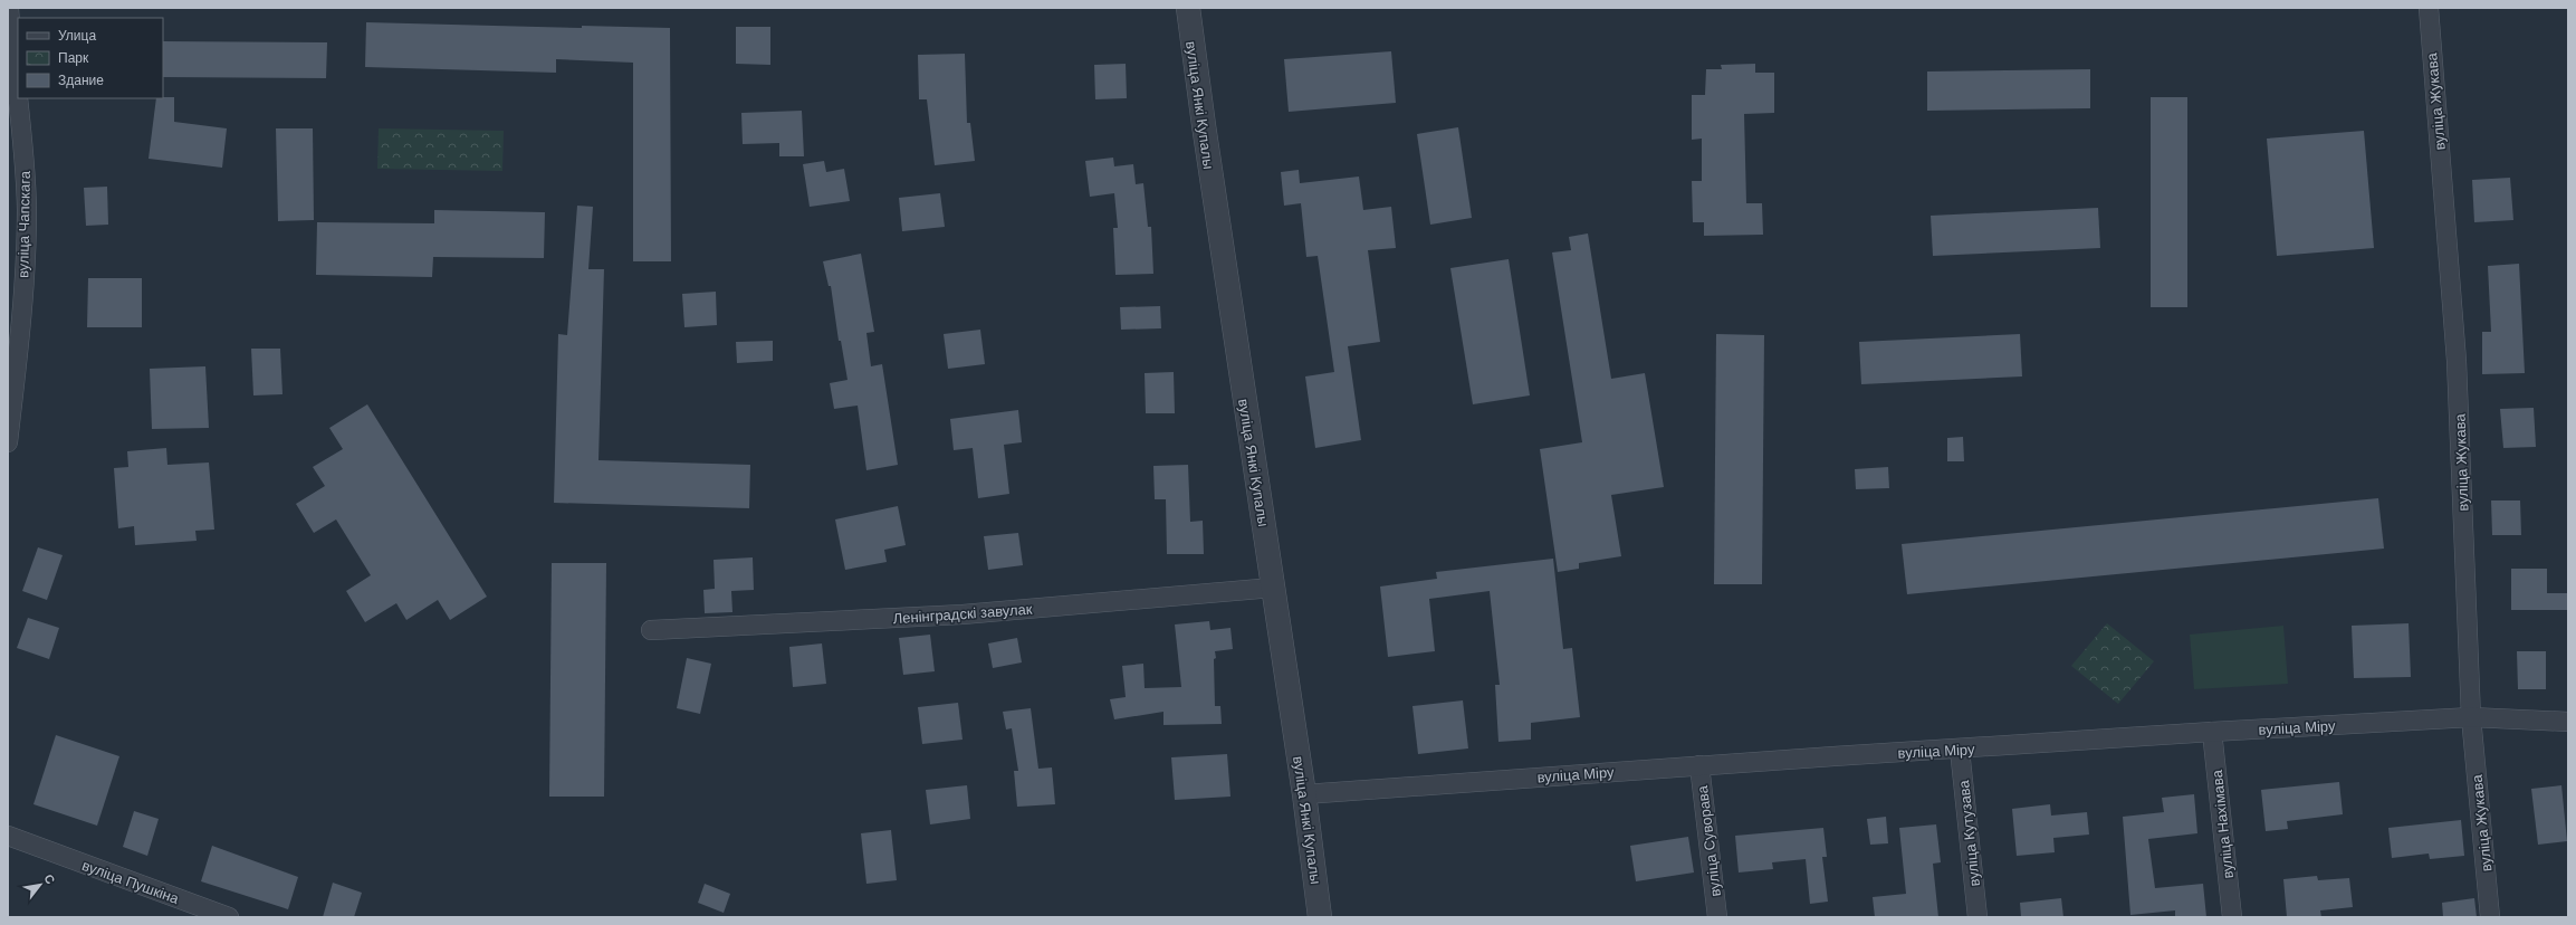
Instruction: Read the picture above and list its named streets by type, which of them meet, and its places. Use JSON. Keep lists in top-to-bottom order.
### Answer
{
  "streets": {
    "street": [
      "вуліца Жукава",
      "вуліца Янкі Купалы",
      "вуліца Чапскага",
      "Ленінградскі завулак",
      "вуліца Міру",
      "вуліца Нахімава",
      "вуліца Кутузава",
      "вуліца Суворава",
      "вуліца Пушкіна"
    ]
  },
  "crossings": [
    ["вуліца Жукава", "вуліца Міру"],
    ["вуліца Янкі Купалы", "Ленінградскі завулак"],
    ["вуліца Янкі Купалы", "вуліца Міру"],
    ["вуліца Міру", "вуліца Нахімава"],
    ["вуліца Міру", "вуліца Кутузава"],
    ["вуліца Міру", "вуліца Суворава"]
  ],
  "legend": ["Улица", "Парк", "Здание"],
  "north": "top right"
}
